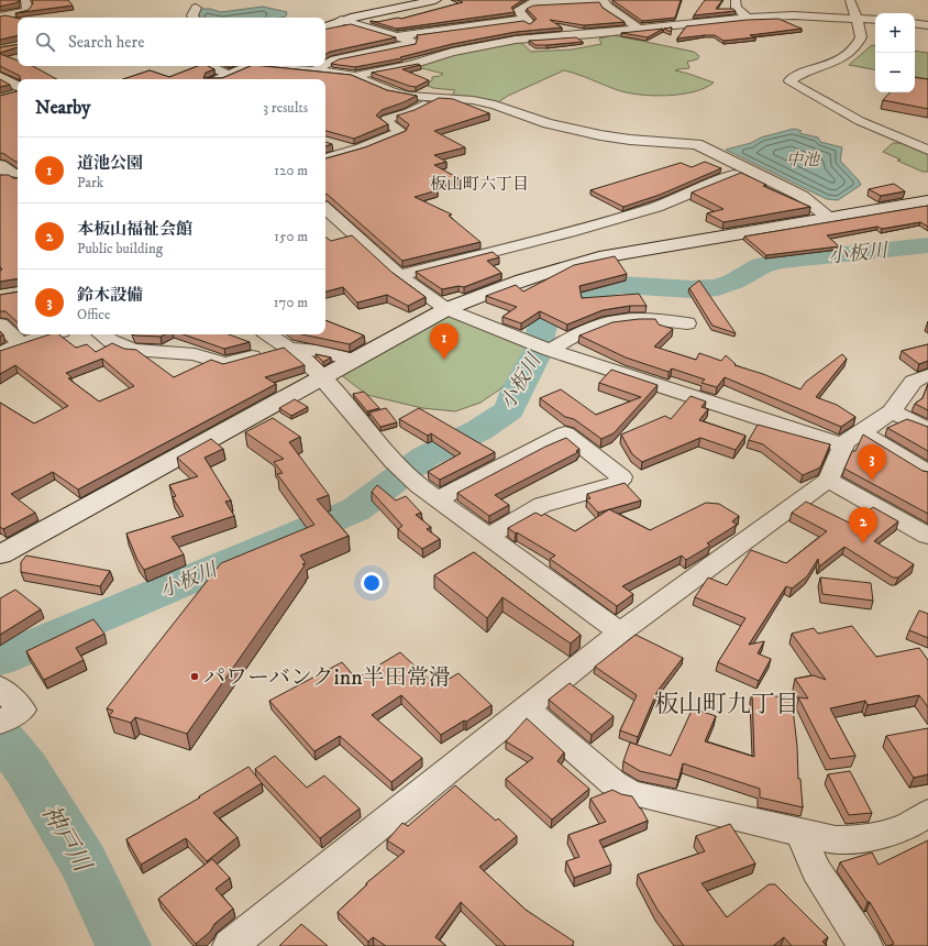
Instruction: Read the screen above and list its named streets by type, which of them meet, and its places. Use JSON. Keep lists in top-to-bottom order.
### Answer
{
  "districts": ["板山町六丁目", "板山町九丁目"],
  "water": ["中池", "小板川", "神戸川"],
  "places": ["パワーバンクinn半田常滑"],
  "page": {
    "map_buttons": ["+", "−"],
    "search": "Search here",
    "heading": ["Nearby", "3 results"],
    "list": [
      {
        "mark": "1",
        "name": "道池公園",
        "note": "Park",
        "value": "120 m"
      },
      {
        "mark": "2",
        "name": "本板山福祉会館",
        "note": "Public building",
        "value": "150 m"
      },
      {
        "mark": "3",
        "name": "鈴木設備",
        "note": "Office",
        "value": "170 m"
      }
    ],
    "pins": ["1", "3", "2"]
  }
}
